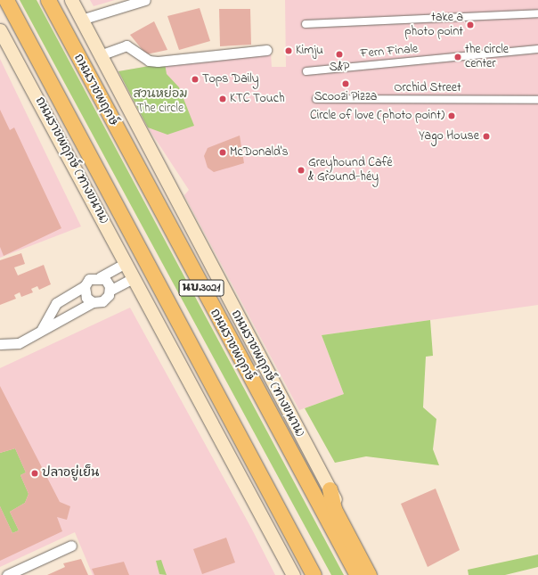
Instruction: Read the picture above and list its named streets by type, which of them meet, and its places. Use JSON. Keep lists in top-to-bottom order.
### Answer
{
  "streets": {
    "main road": ["ถนนราชพฤกษ์", "ถนนราชพฤกษ์ (ทางขนาน)", "นบ.3021"],
    "street": ["Fern Finale", "Orchid Street"]
  },
  "parks": ["สวนหย่อม The circle"],
  "places": [
    "take a photo point",
    "Kimju",
    "S&P",
    "the circle center",
    "Tops Daily",
    "Scoozi Pizza",
    "KTC Touch",
    "Circle of love (photo point)",
    "Yago House",
    "McDonald's",
    "Greyhound Café & Ground-héy",
    "ปลาอยู่เย็น"
  ]
}
